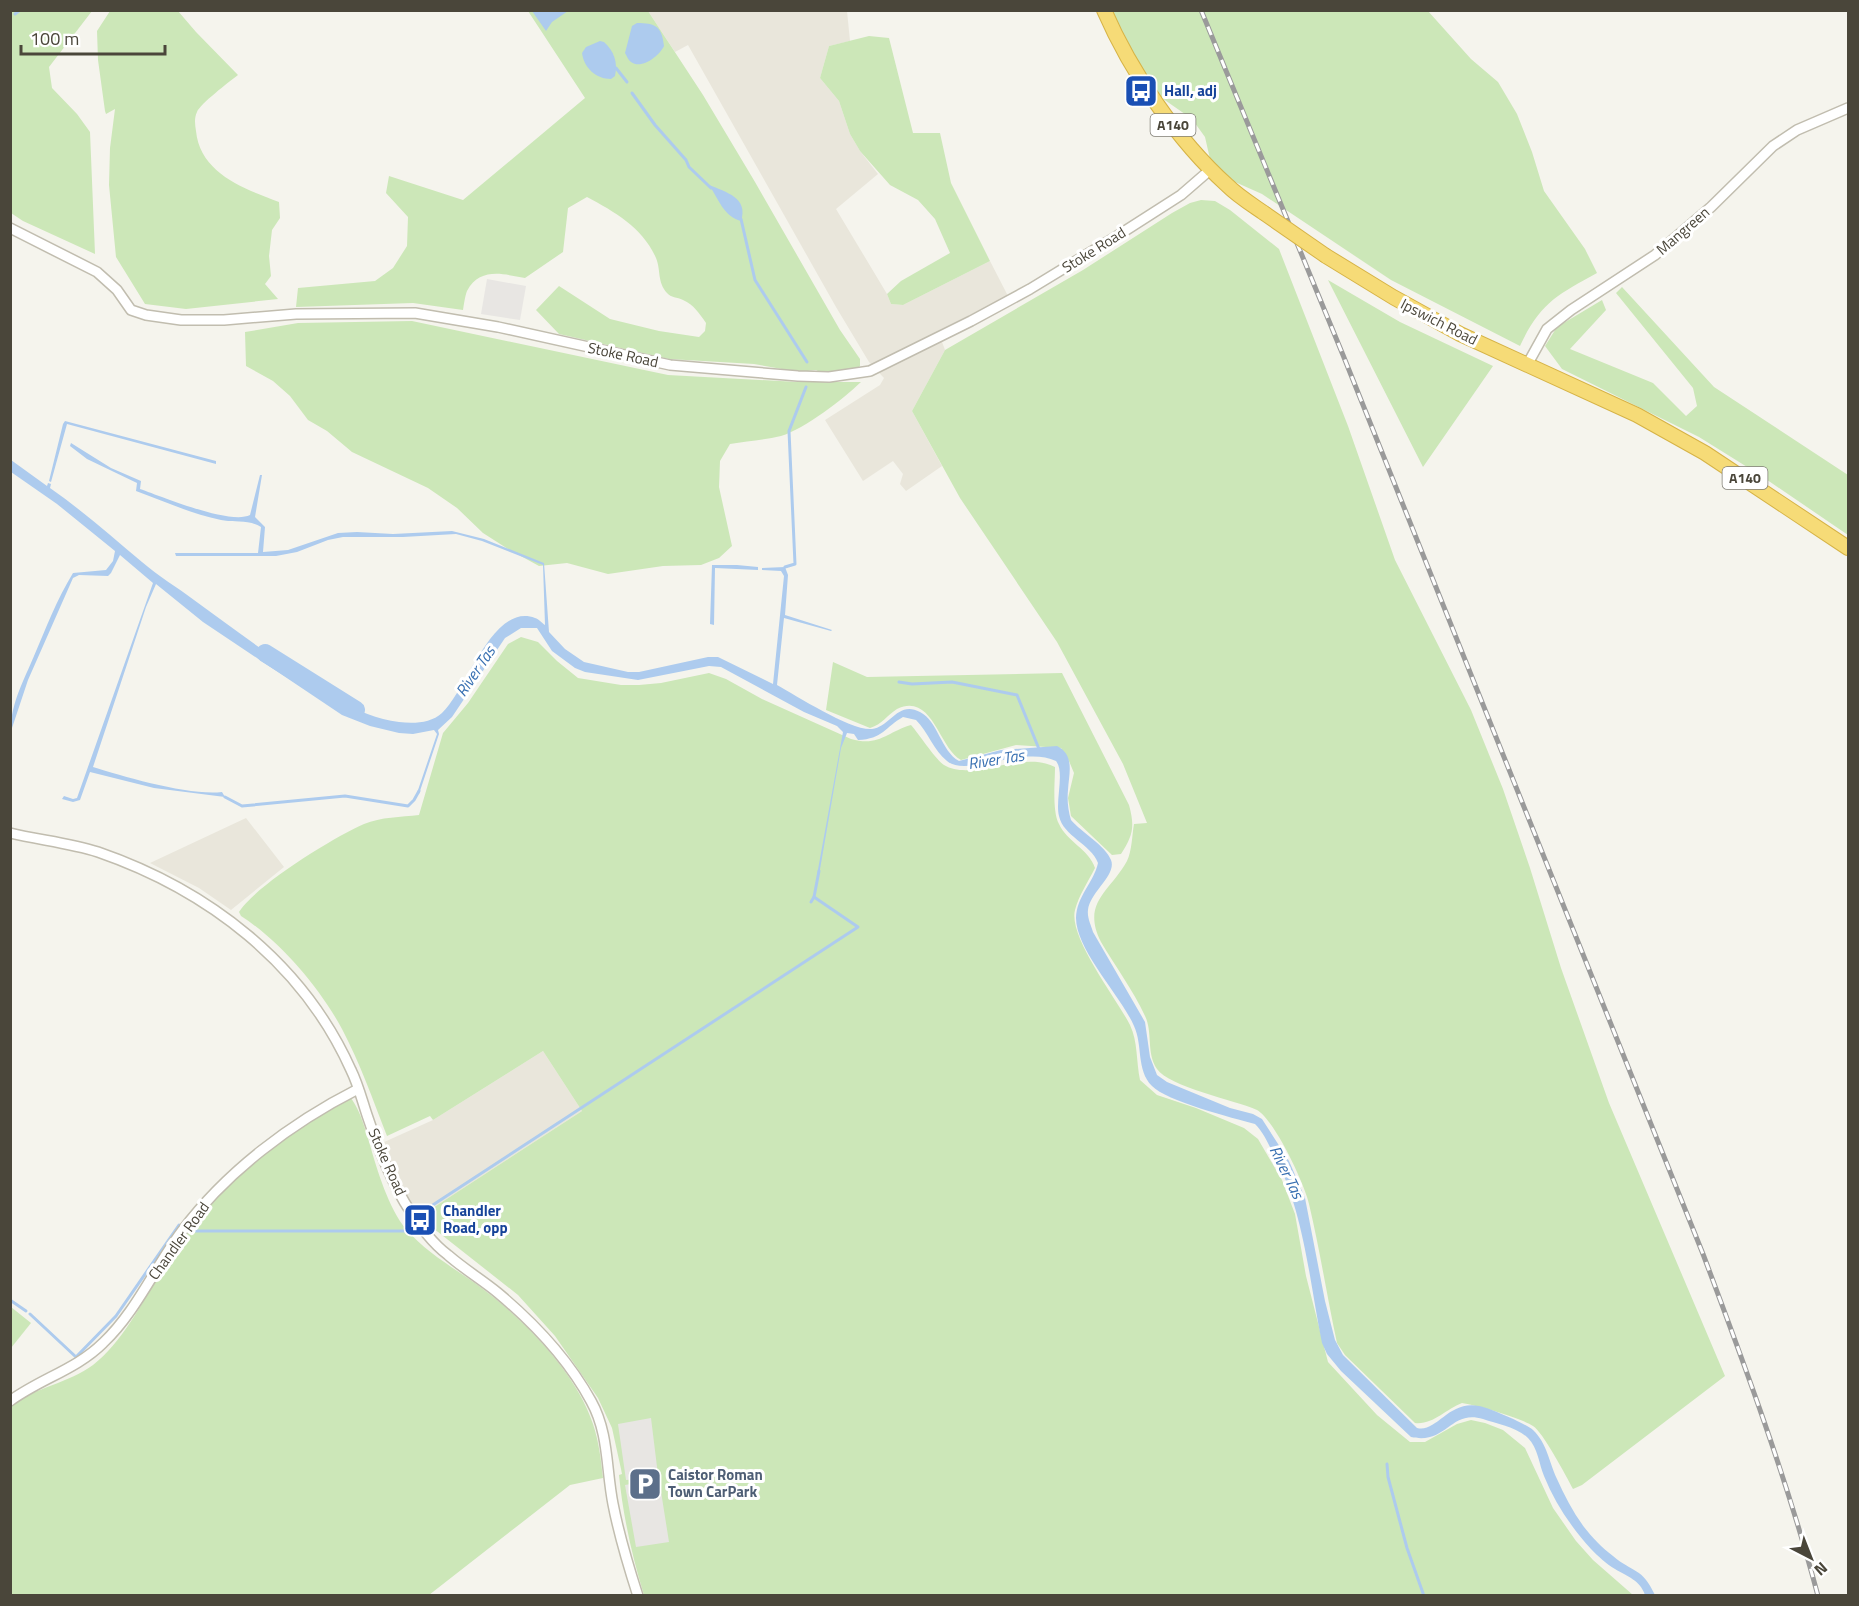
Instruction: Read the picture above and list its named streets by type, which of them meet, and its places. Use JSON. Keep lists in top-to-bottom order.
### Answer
{
  "streets": {
    "highway": ["A140", "Ipswich Road"],
    "street": ["Mangreen", "Stoke Road", "Chandler Road"]
  },
  "crossings": [
    ["Mangreen", "Ipswich Road"],
    ["Stoke Road", "Ipswich Road"],
    ["Stoke Road", "Chandler Road"]
  ],
  "water": ["River Tas"],
  "places": {
    "bus stop": ["Hall, adj", "Chandler Road, opp"],
    "parking": ["Caistor Roman Town CarPark"]
  },
  "scale_bar": "100 m",
  "north": "bottom right"
}
